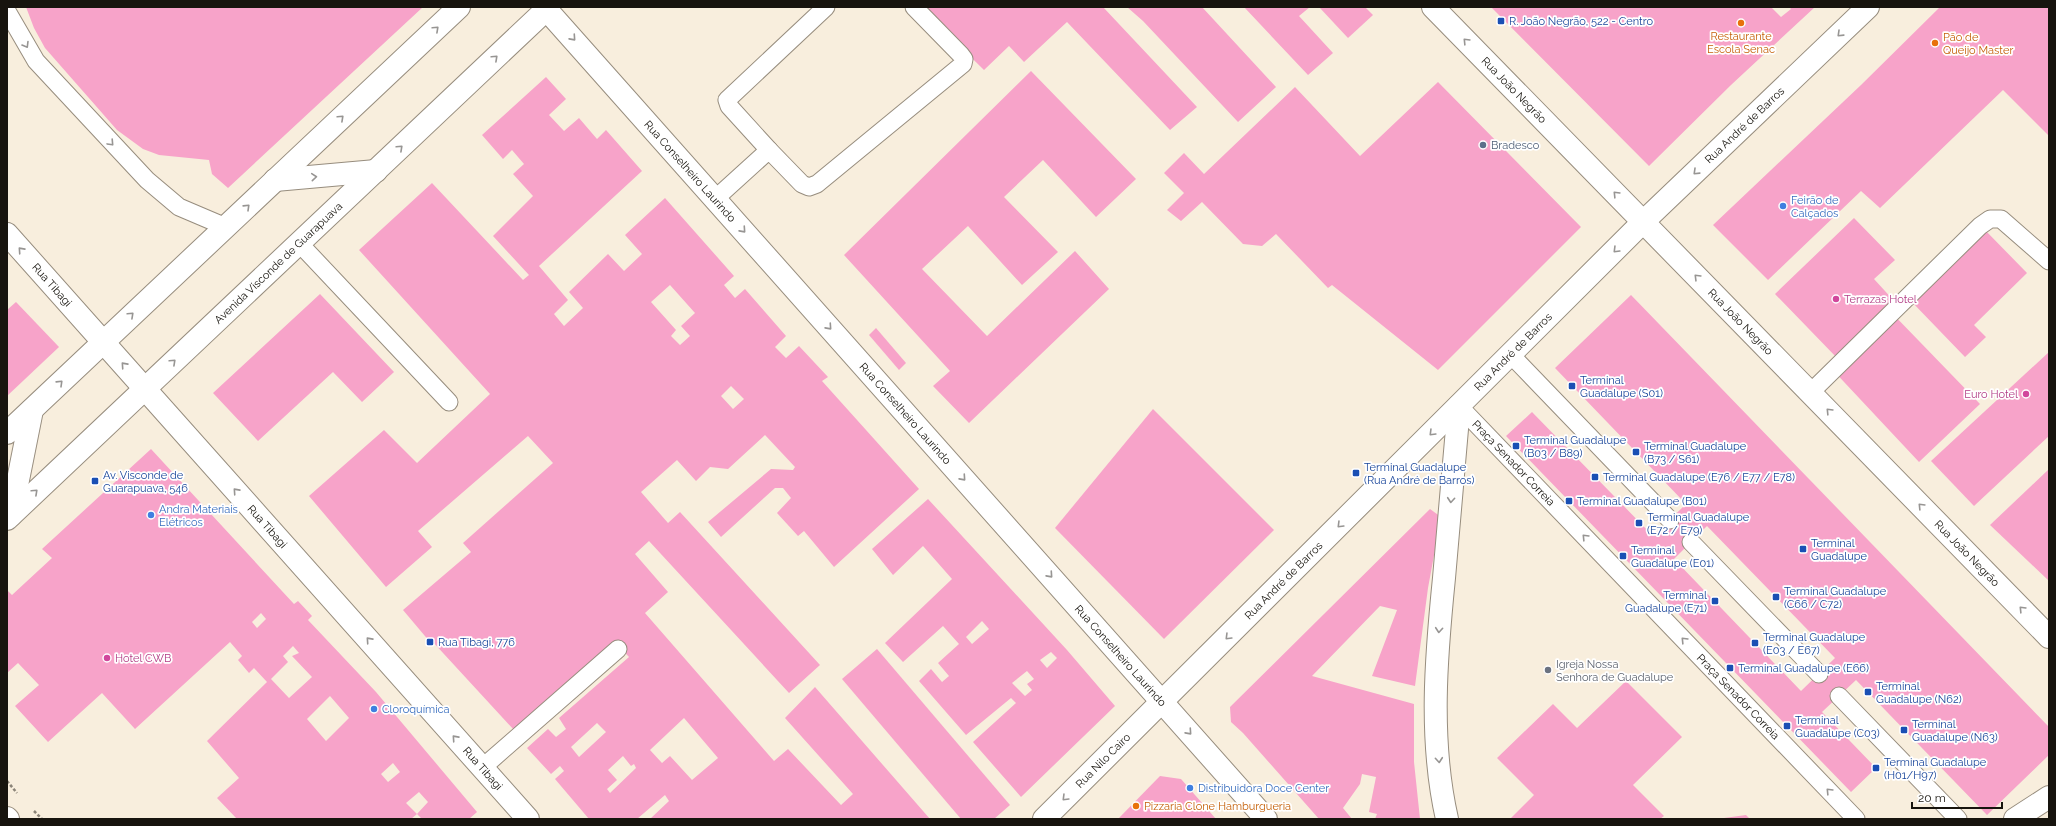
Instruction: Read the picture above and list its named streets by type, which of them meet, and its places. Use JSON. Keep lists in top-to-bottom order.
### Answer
{
  "streets": {
    "main road": [
      "Rua João Negrão",
      "Rua André de Barros",
      "Rua Conselheiro Laurindo",
      "Avenida Visconde de Guarapuava",
      "Rua Tibagi",
      "Praça Senador Correia",
      "Rua Nilo Cairo"
    ]
  },
  "crossings": [
    ["Rua João Negrão", "Rua André de Barros"],
    ["Rua André de Barros", "Rua Conselheiro Laurindo"],
    ["Rua André de Barros", "Praça Senador Correia"],
    ["Rua André de Barros", "Rua Nilo Cairo"],
    ["Rua Conselheiro Laurindo", "Avenida Visconde de Guarapuava"],
    ["Rua Conselheiro Laurindo", "Rua Nilo Cairo"],
    ["Avenida Visconde de Guarapuava", "Rua Tibagi"]
  ],
  "one_way": [
    "Rua João Negrão",
    "Rua André de Barros",
    "Rua Conselheiro Laurindo",
    "Rua Tibagi",
    "Rua Nilo Cairo"
  ],
  "places": {
    "transit": [
      "R. João Negrão, 522 - Centro",
      "Terminal Guadalupe (S01)",
      "Terminal Guadalupe (B03 / B89)",
      "Terminal Guadalupe (B73 / S61)",
      "Terminal Guadalupe (Rua André de Barros)",
      "Terminal Guadalupe (E76 / E77 / E78)",
      "Av. Visconde de Guarapuava, 546",
      "Terminal Guadalupe (B01)",
      "Terminal Guadalupe (E72 / E79)",
      "Terminal Guadalupe",
      "Terminal Guadalupe (E01)",
      "Terminal Guadalupe (C66 / C72)",
      "Terminal Guadalupe (E71)",
      "Rua Tibagi, 776",
      "Terminal Guadalupe (E03 / E67)",
      "Terminal Guadalupe (E66)",
      "Terminal Guadalupe (N62)",
      "Terminal Guadalupe (C03)",
      "Terminal Guadalupe (N63)",
      "Terminal Guadalupe (H01/H97)"
    ],
    "other": [
      "Restaurante Escola Senac",
      "Pão de Queijo Master",
      "Bradesco",
      "Feirão de Calçados",
      "Terrazas Hotel",
      "Euro Hotel",
      "Andra Materiais Elétricos",
      "Hotel CWB",
      "Igreja Nossa Senhora de Guadalupe",
      "Cloroquímica",
      "Distribuidora Doce Center",
      "Pizzaria Clone Hamburgueria"
    ]
  },
  "scale_bar": "20 m"
}
